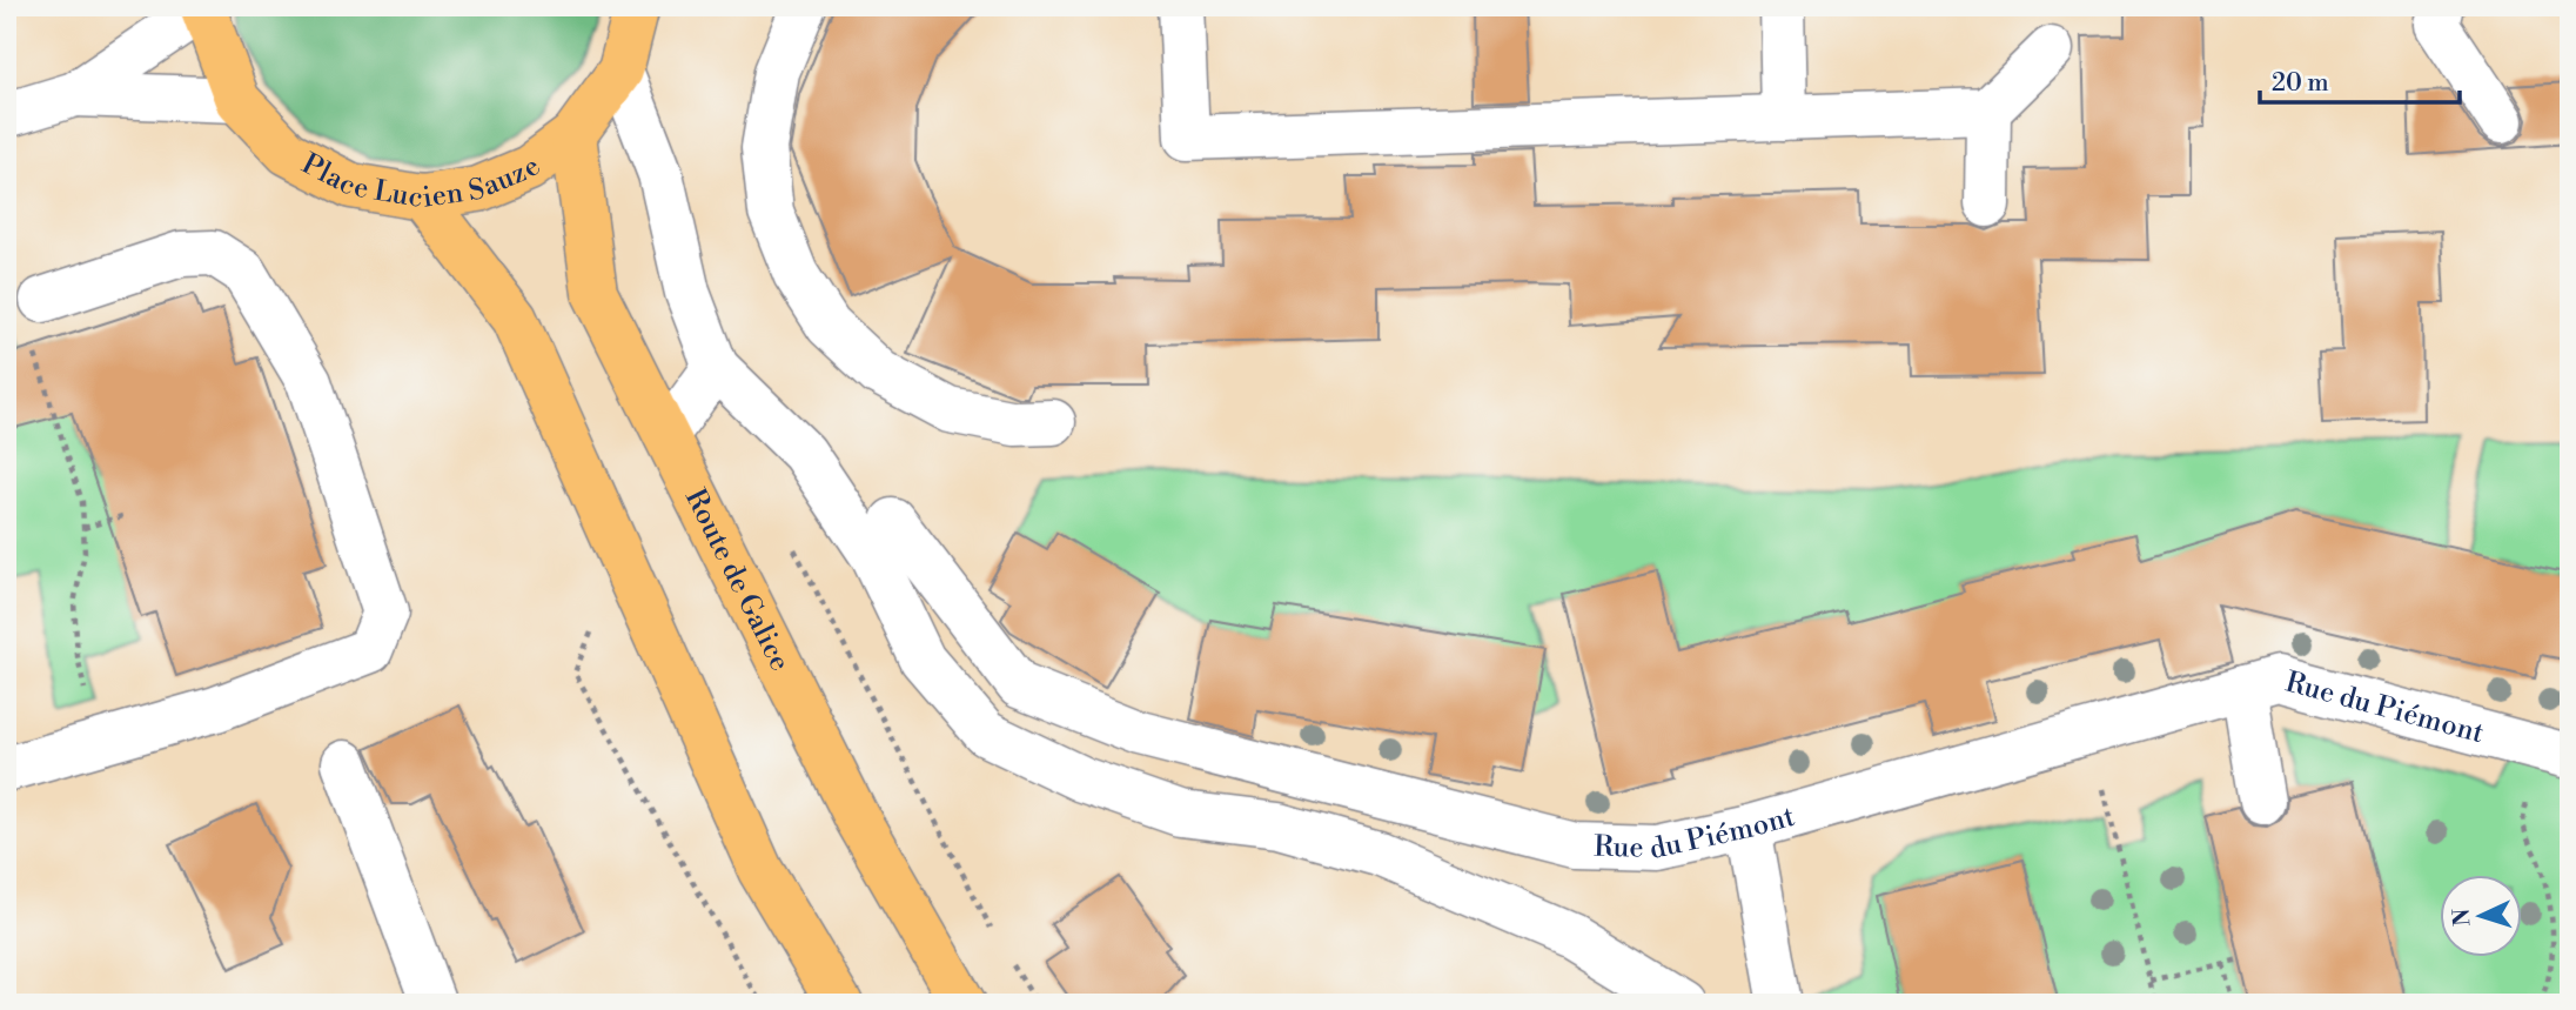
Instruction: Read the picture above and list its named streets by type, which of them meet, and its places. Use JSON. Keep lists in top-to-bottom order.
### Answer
{
  "streets": {
    "main road": ["Place Lucien Sauze", "Route de Galice"],
    "street": ["Rue du Piémont"]
  },
  "crossings": [
    ["Place Lucien Sauze", "Route de Galice"]
  ],
  "scale_bar": "20 m",
  "north": "left"
}
